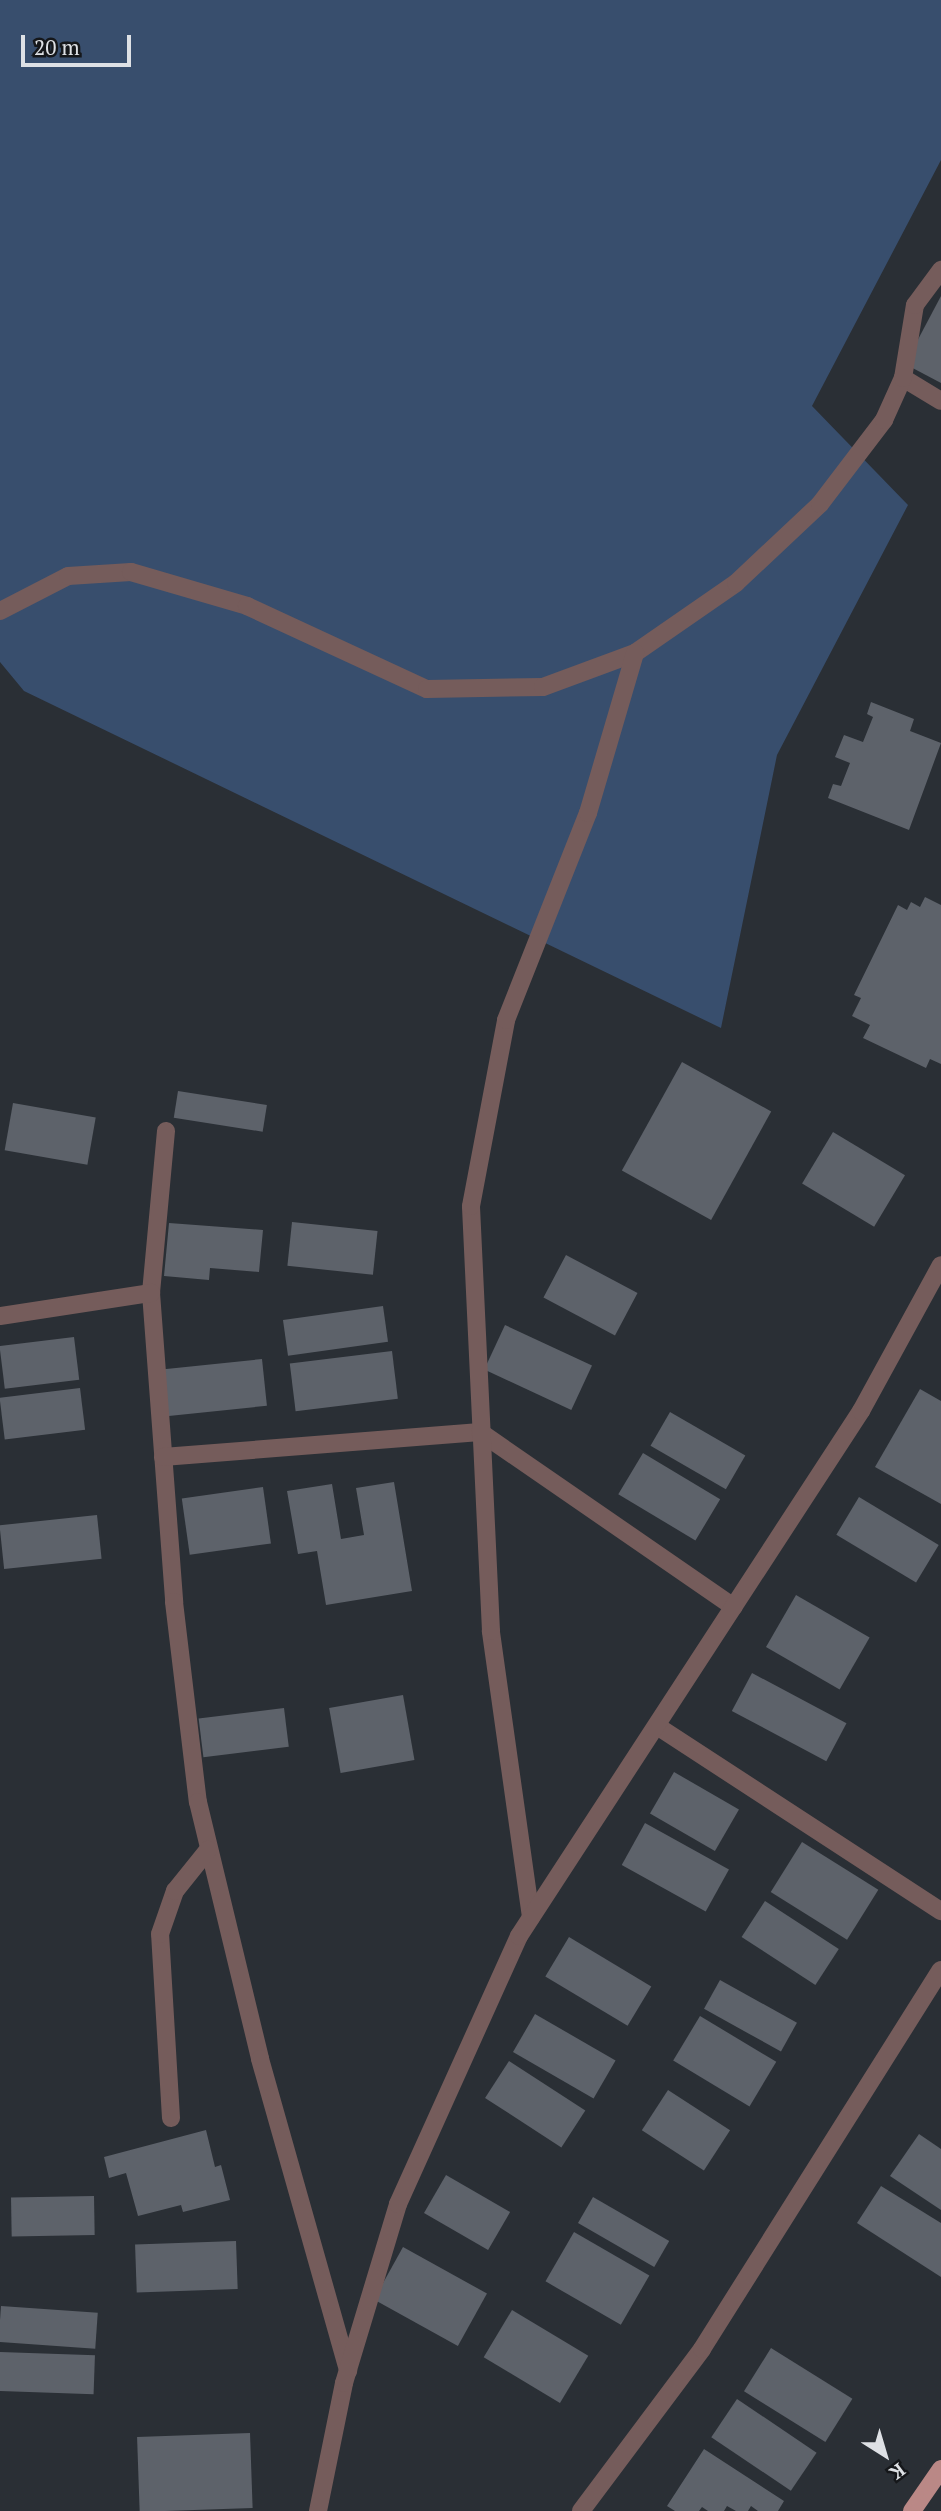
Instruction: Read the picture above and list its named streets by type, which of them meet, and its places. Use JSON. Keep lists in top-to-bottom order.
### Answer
{
  "scale_bar": "20 m",
  "north": "bottom right"
}
